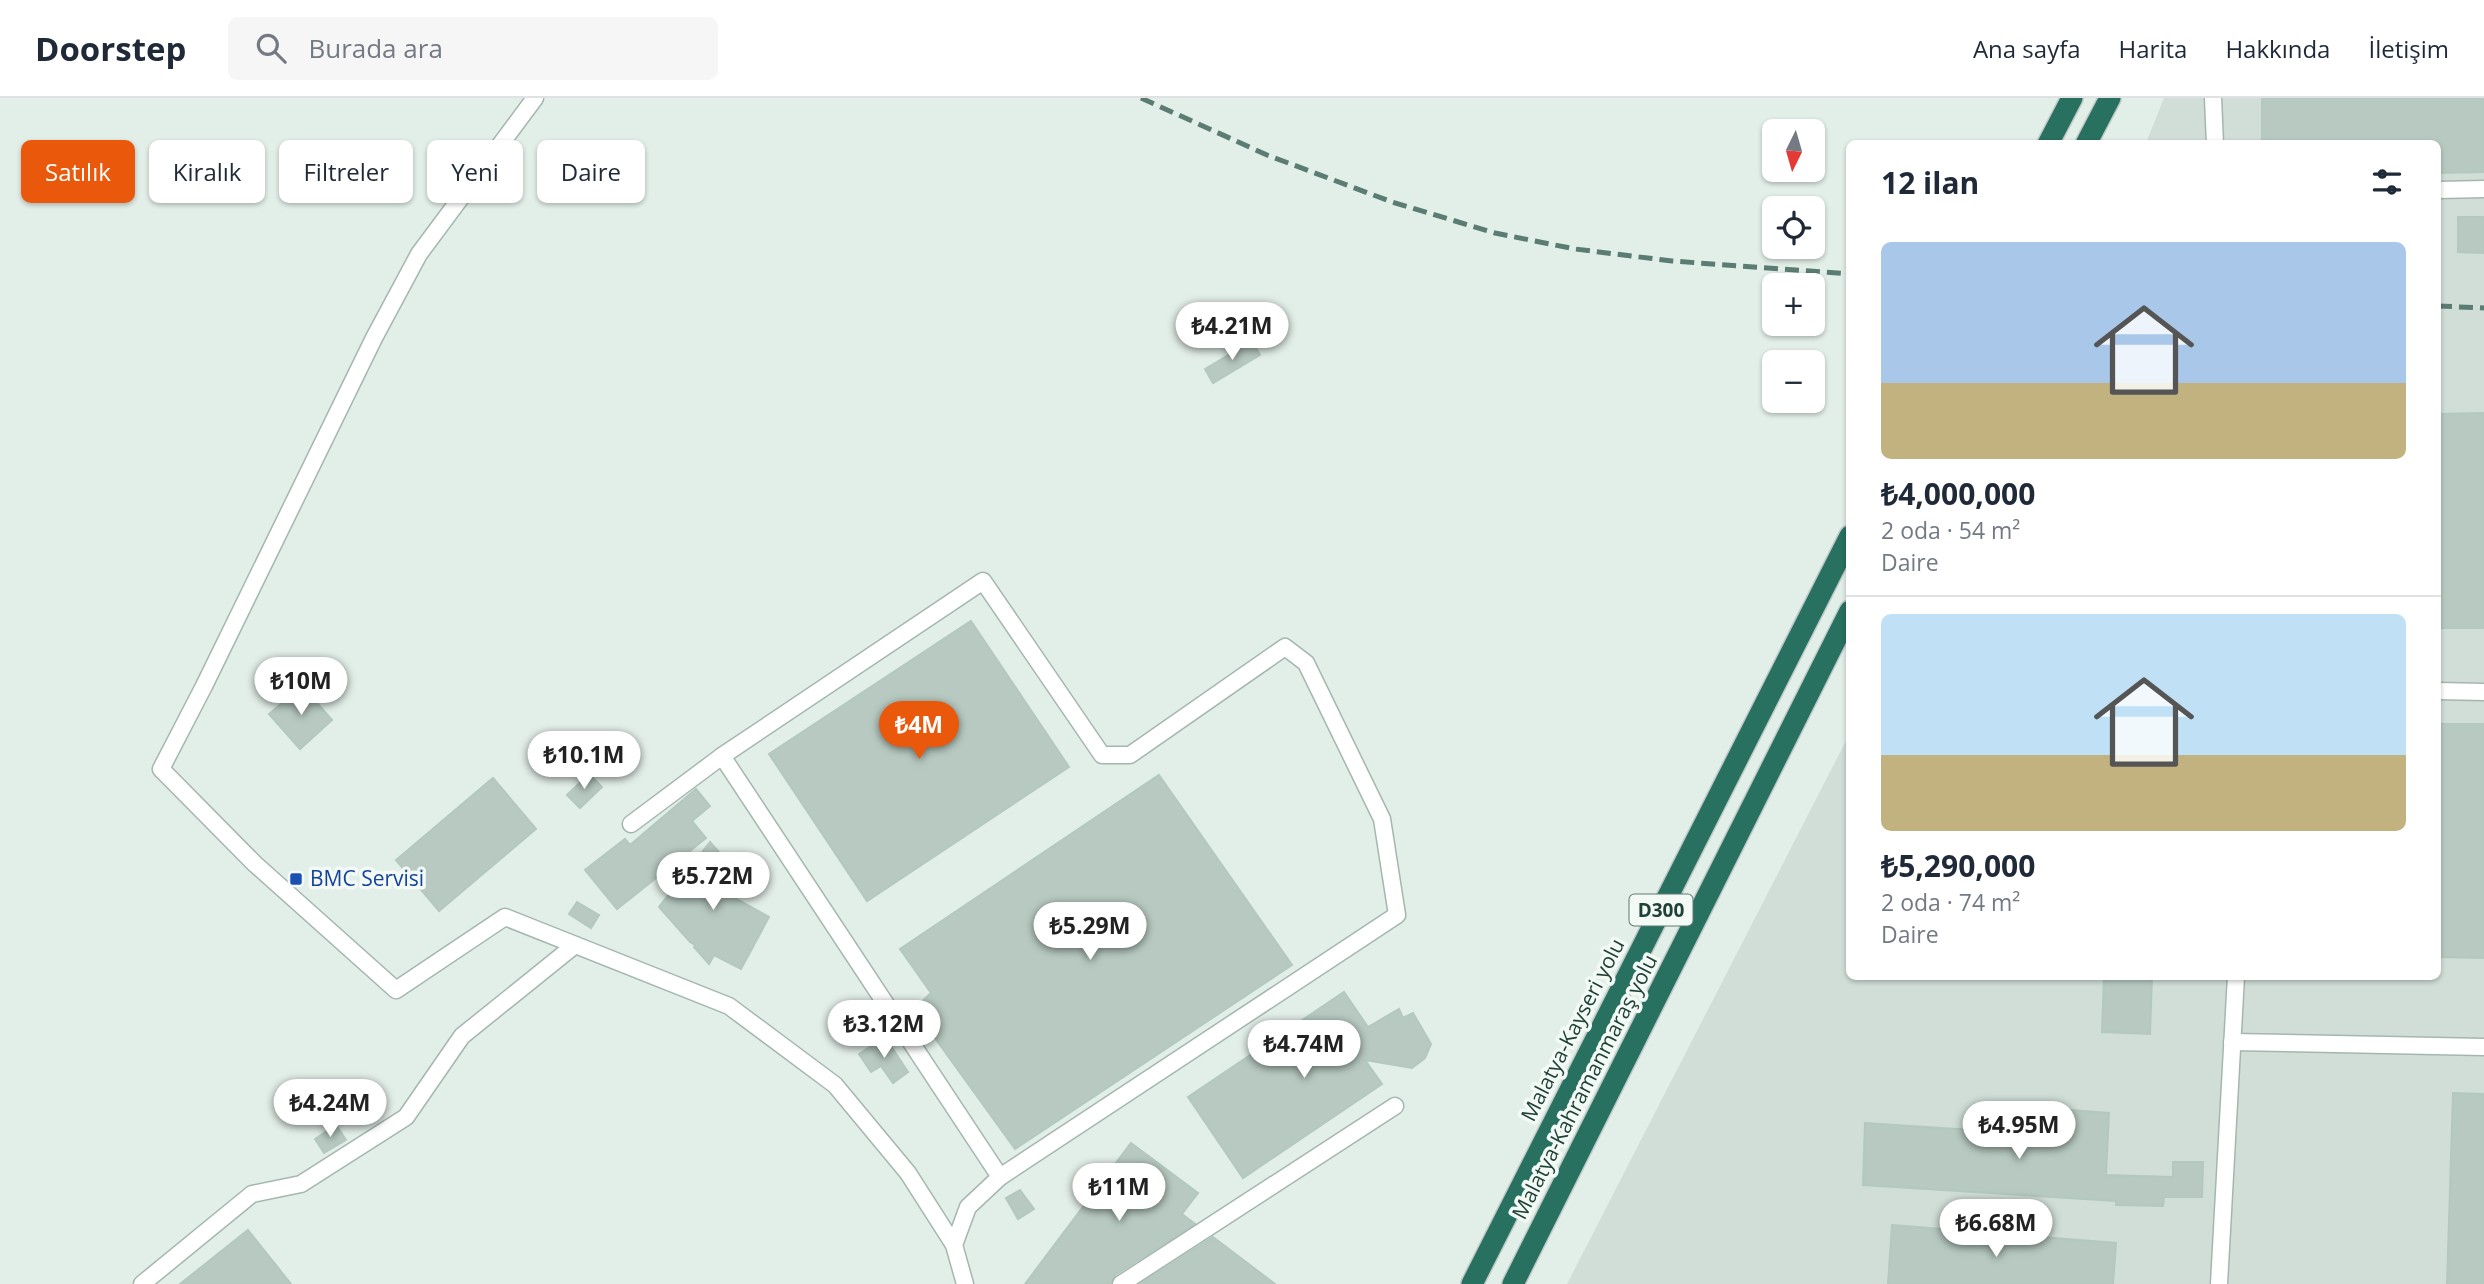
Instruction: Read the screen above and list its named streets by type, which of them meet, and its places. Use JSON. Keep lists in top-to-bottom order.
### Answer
{
  "streets": {
    "highway": ["D300", "Malatya-Kayseri yolu", "Malatya-Kahramanmaraş yolu"]
  },
  "places": {
    "transit": ["BMC Servisi"]
  },
  "north": "bottom",
  "page": {
    "header": "Doorstep",
    "search": "Burada ara",
    "nav": [
      "Ana sayfa",
      "Harita",
      "Hakkında",
      "İletişim"
    ],
    "map_buttons": ["+", "−"],
    "chip": [
      "Satılık",
      "Kiralık",
      "Filtreler",
      "Yeni",
      "Daire"
    ],
    "heading": "12 ilan",
    "list": [
      {
        "name": "₺4,000,000",
        "note": "2 oda · 54 m² · Daire"
      },
      {
        "name": "₺5,290,000",
        "note": "2 oda · 74 m² · Daire"
      }
    ],
    "price": [
      "₺4.21M",
      "₺10M",
      "₺4M",
      "₺10.1M",
      "₺5.72M",
      "₺5.29M",
      "₺3.12M",
      "₺4.74M",
      "₺4.24M",
      "₺4.95M",
      "₺11M",
      "₺6.68M"
    ]
  }
}
